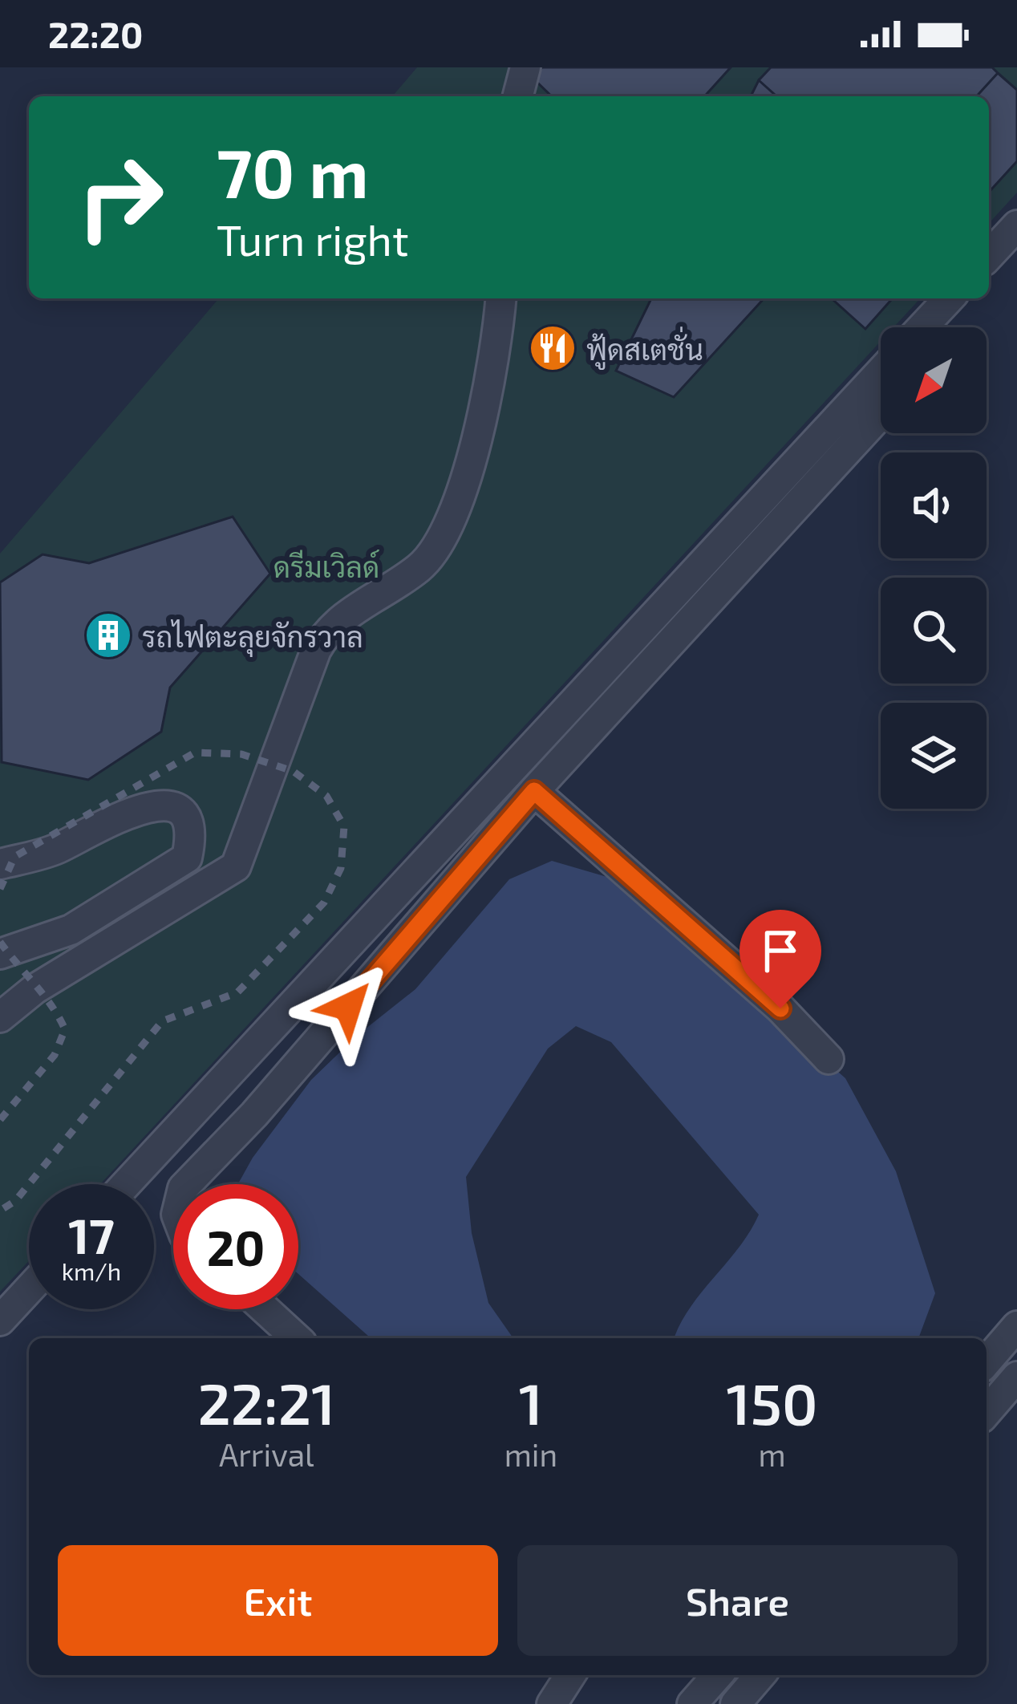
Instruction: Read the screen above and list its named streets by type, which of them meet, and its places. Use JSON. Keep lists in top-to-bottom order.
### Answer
{
  "parks": ["ดรีมเวิลด์"],
  "places": {
    "restaurant": ["ฟู้ดสเตชั่น"],
    "building": ["รถไฟตะลุยจักรวาล"]
  },
  "north": "bottom left",
  "page": {
    "status": "22:20",
    "turn": ["70 m", "Turn right"],
    "speed": "17 km/h",
    "limit": "20",
    "eta": [
      "22:21",
      "Arrival",
      "1",
      "min",
      "150",
      "m"
    ],
    "buttons": ["Exit", "Share"]
  }
}
